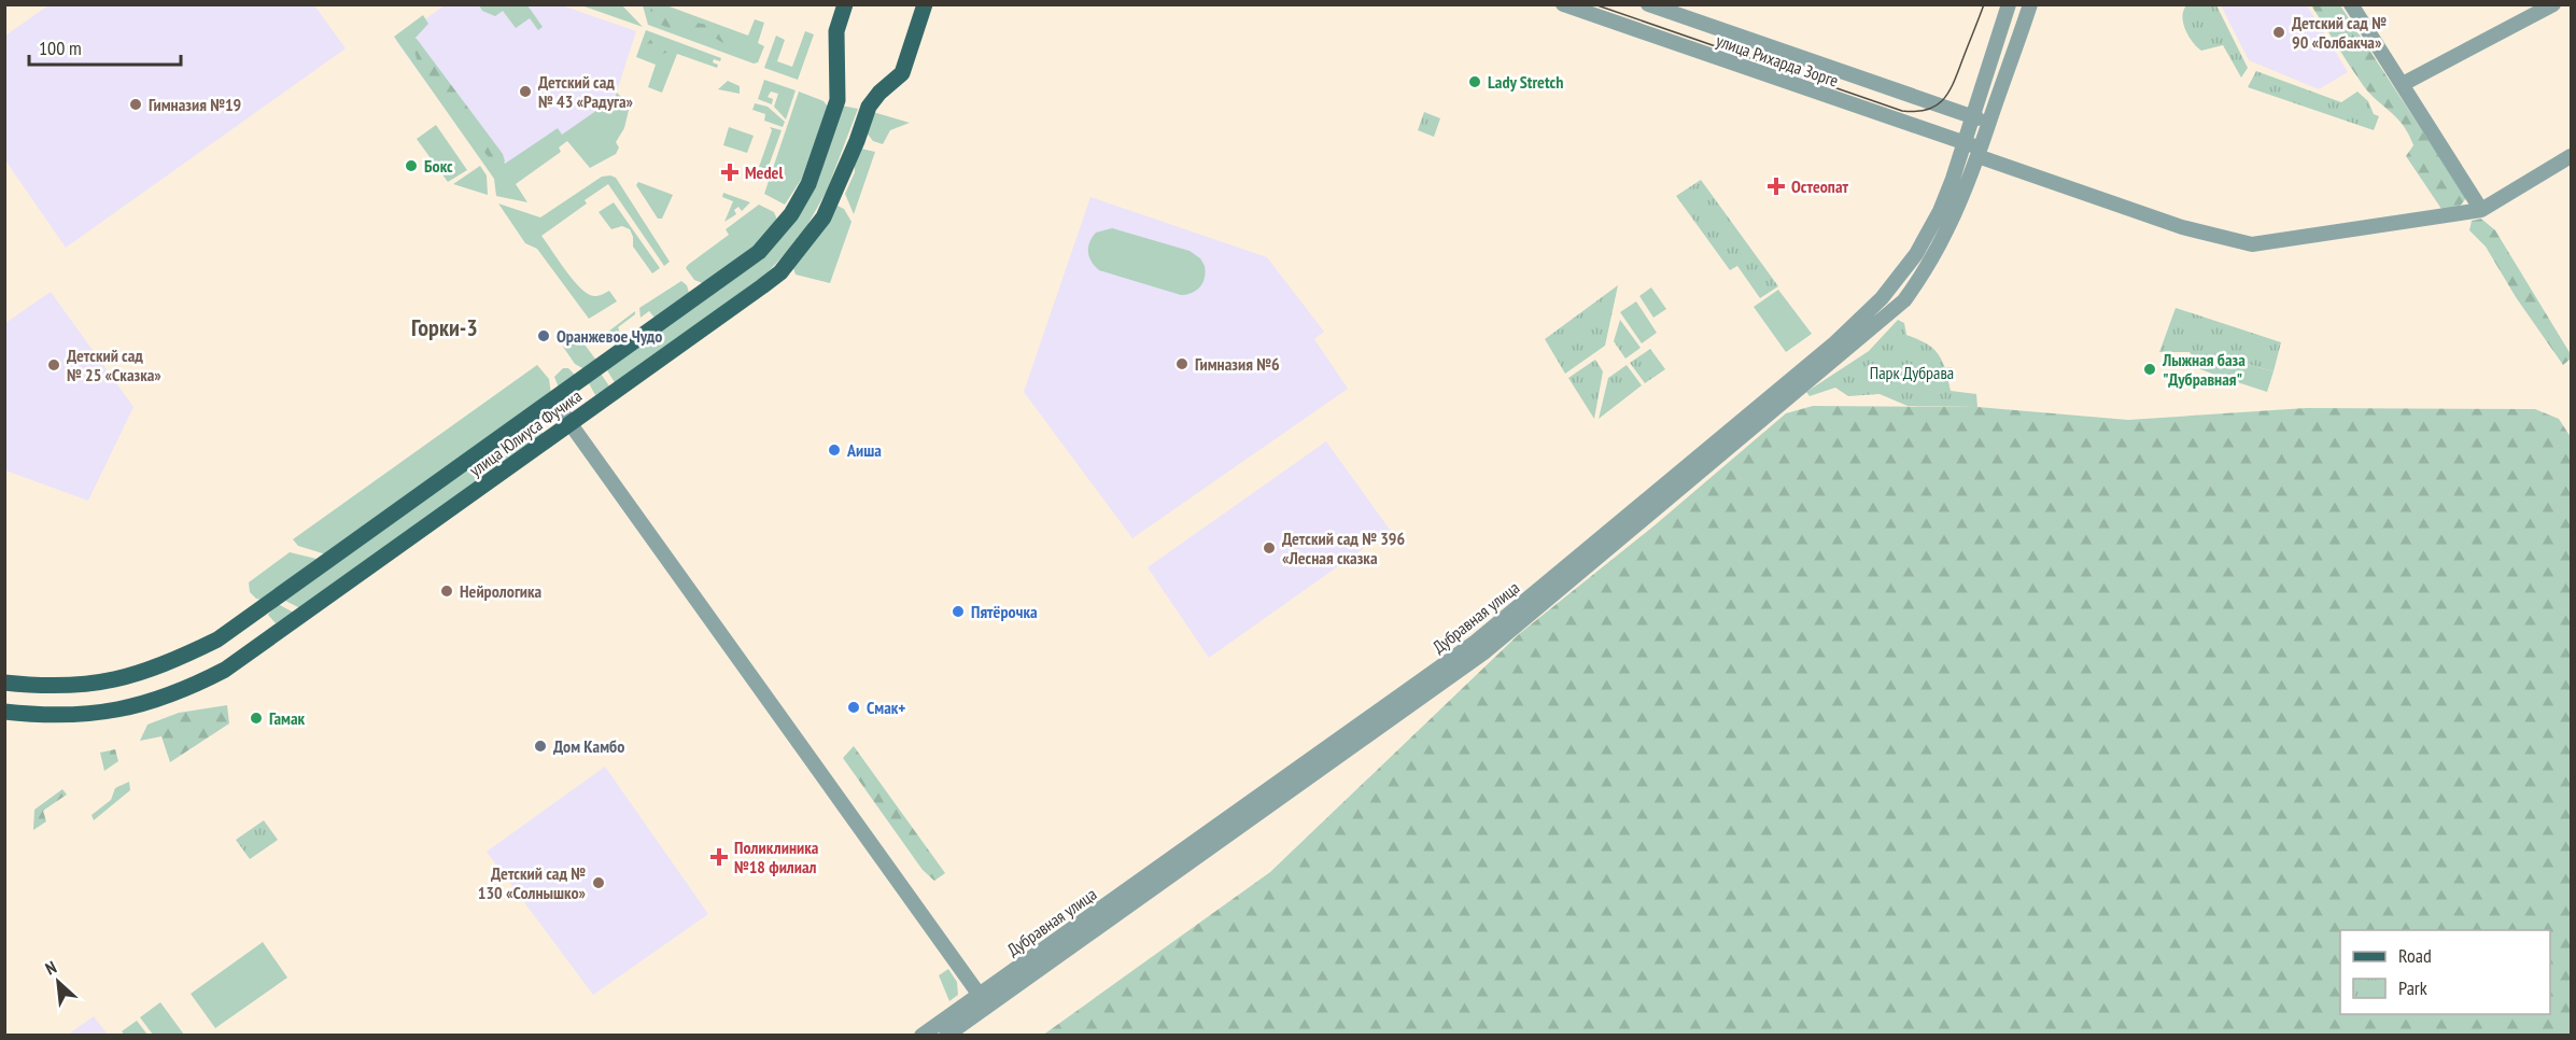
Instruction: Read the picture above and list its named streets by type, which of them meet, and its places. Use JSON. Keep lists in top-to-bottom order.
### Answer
{
  "streets": {
    "main road": ["улица Юлиуса Фучика"],
    "street": ["улица Рихарда Зорге", "Дубравная улица"]
  },
  "crossings": [
    ["улица Рихарда Зорге", "Дубравная улица"]
  ],
  "districts": ["Горки-3"],
  "parks": ["Парк Дубрава"],
  "places": {
    "other": [
      "Детский сад № 90 «Голбакча»",
      "Lady Stretch",
      "Детский сад № 43 «Радуга»",
      "Гимназия №19",
      "Бокс",
      "Оранжевое Чудо",
      "Гимназия №6",
      "Детский сад № 25 «Сказка»",
      "Лыжная база \"Дубравная\"",
      "Аиша",
      "Детский сад № 396 «Лесная сказка",
      "Нейрологика",
      "Пятёрочка",
      "Смак+",
      "Гамак",
      "Дом Камбо",
      "Детский сад № 130 «Солнышко»"
    ],
    "health": ["Medel", "Остеопат", "Поликлиника №18 филиал"]
  },
  "legend": ["Road", "Park"],
  "scale_bar": "100 m",
  "north": "top left"
}
